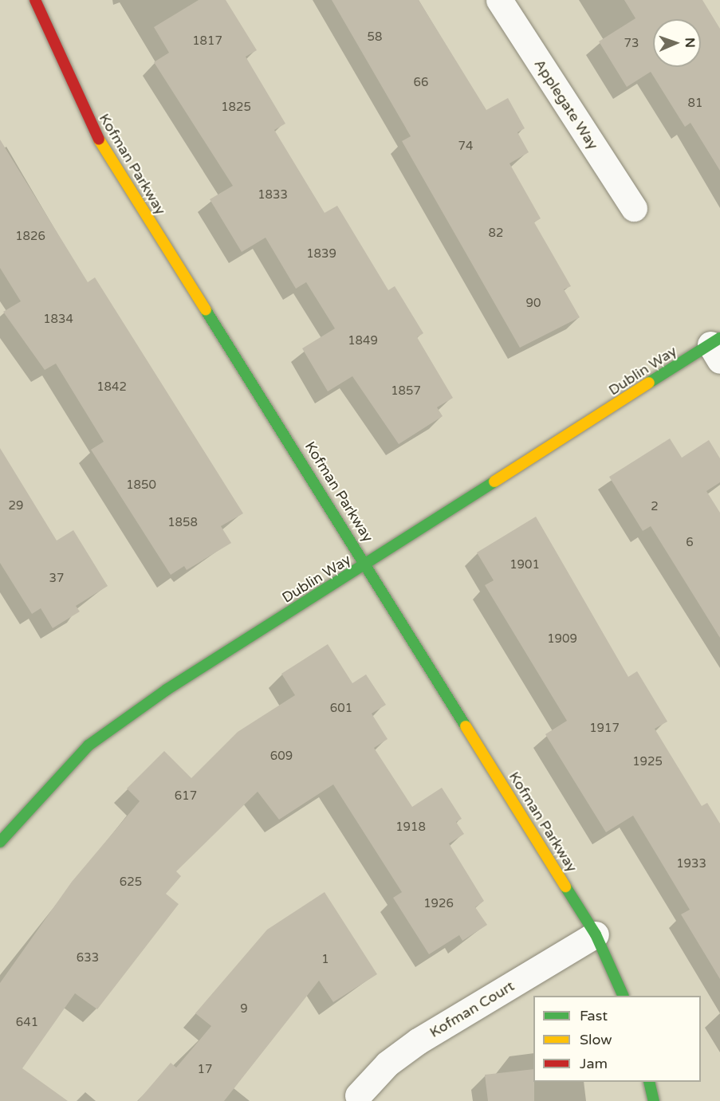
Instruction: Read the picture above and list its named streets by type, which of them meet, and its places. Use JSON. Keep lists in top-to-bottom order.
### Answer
{
  "streets": {
    "street": [
      "Applegate Way",
      "Kofman Parkway",
      "Dublin Way",
      "Kofman Court"
    ]
  },
  "crossings": [
    ["Kofman Parkway", "Dublin Way"],
    ["Kofman Parkway", "Kofman Court"]
  ],
  "house_numbers": [
    "58",
    "1817",
    "73",
    "66",
    "81",
    "1825",
    "74",
    "1833",
    "82",
    "1826",
    "1839",
    "90",
    "1834",
    "1849",
    "1842",
    "1857",
    "1850",
    "29",
    "2",
    "1858",
    "6",
    "1901",
    "37",
    "1909",
    "601",
    "1917",
    "609",
    "1925",
    "617",
    "1918",
    "1933",
    "625",
    "1926",
    "633",
    "1",
    "9",
    "641",
    "17"
  ],
  "legend": ["Fast", "Slow", "Jam"],
  "north": "right"
}
